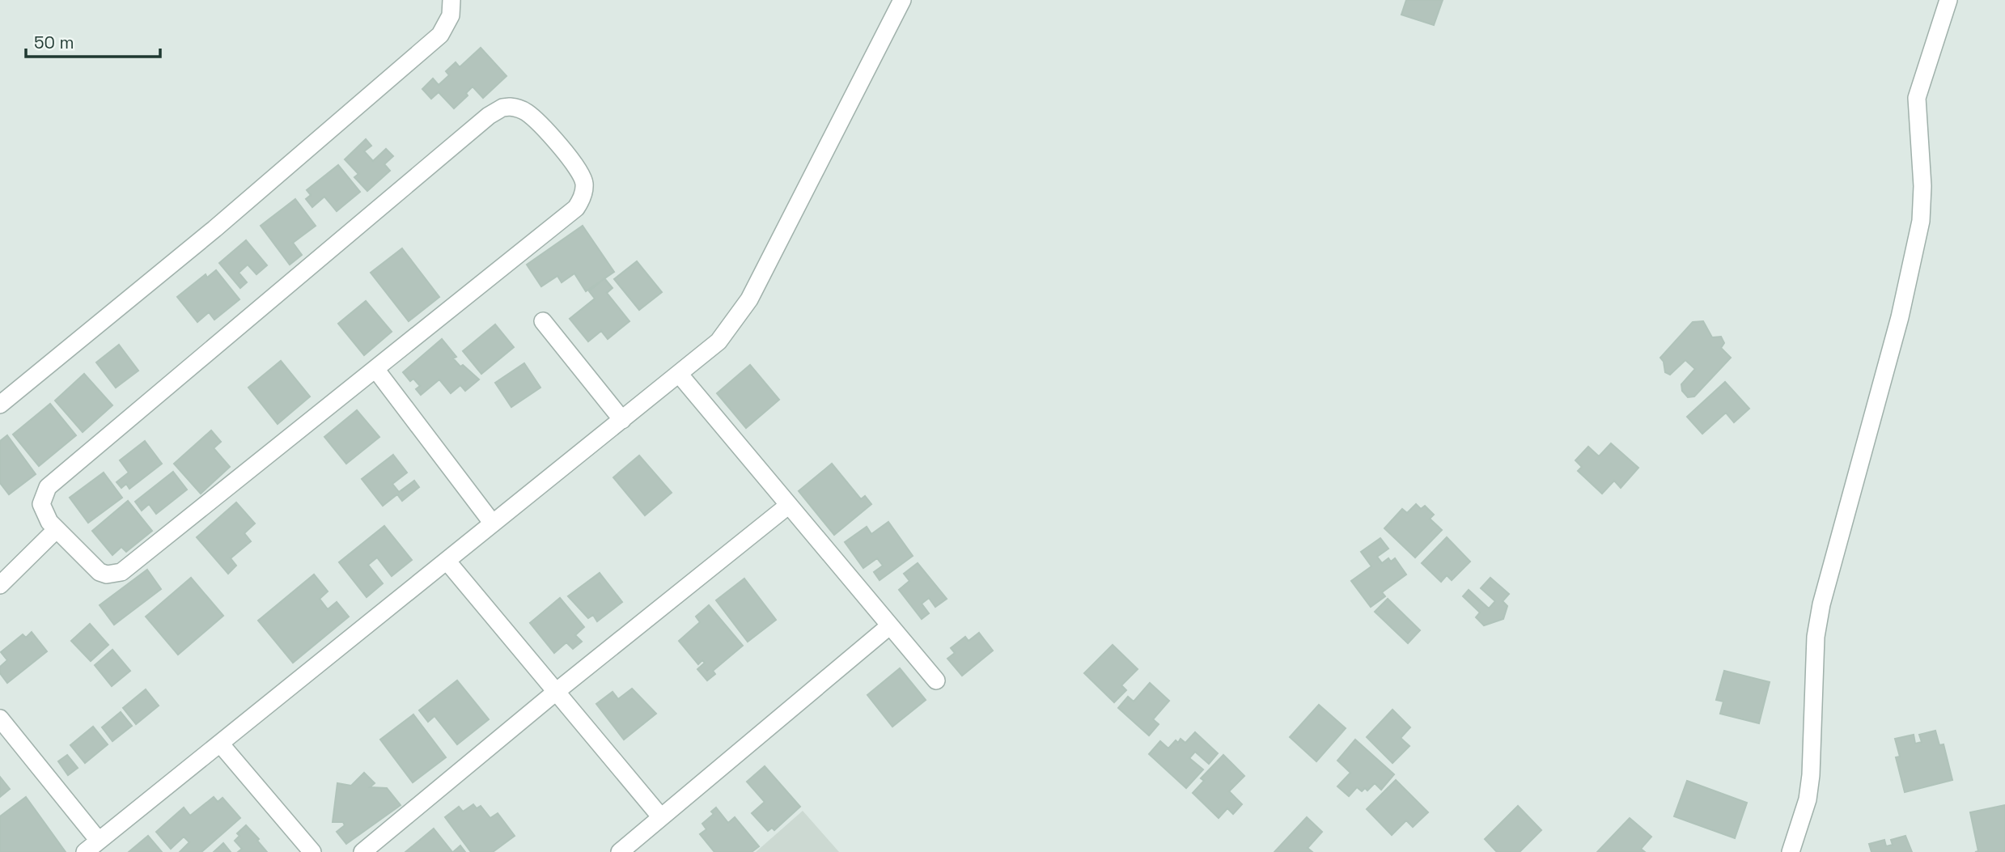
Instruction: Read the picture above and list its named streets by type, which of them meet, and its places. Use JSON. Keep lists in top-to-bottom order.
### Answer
{
  "scale_bar": "50 m"
}
